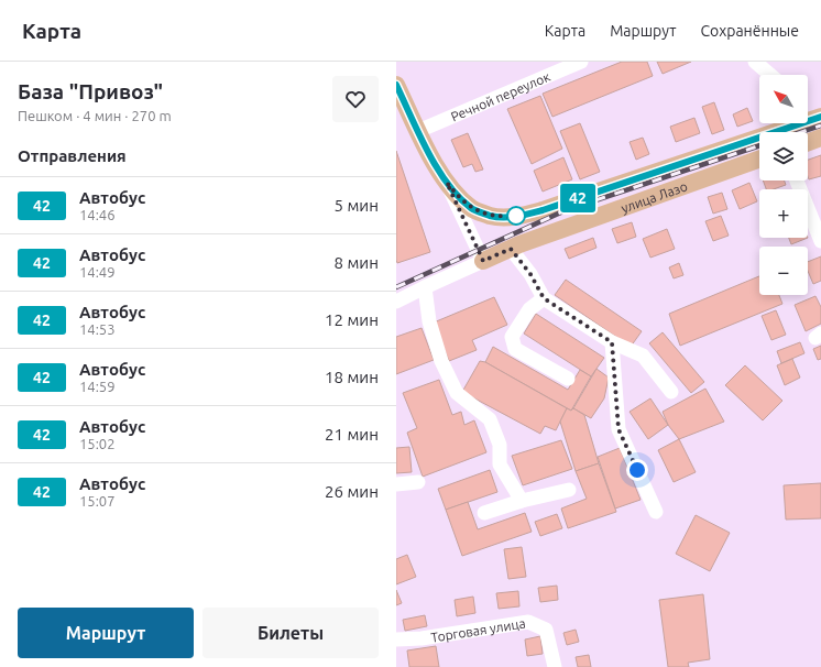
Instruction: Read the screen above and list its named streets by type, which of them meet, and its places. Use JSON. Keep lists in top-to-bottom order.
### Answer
{
  "streets": {
    "main road": ["улица Лазо"],
    "street": ["Речной переулок", "Торговая улица"]
  },
  "crossings": [
    ["Речной переулок", "улица Лазо"]
  ],
  "lines": ["bus line 42"],
  "north": "top left",
  "page": {
    "header": "Карта",
    "nav": ["Карта", "Маршрут", "Сохранённые"],
    "heading": [
      ["База \"Привоз\"", "Пешком · 4 мин · 270 m"],
      "Отправления"
    ],
    "on_map": "42",
    "map_buttons": ["+", "−"],
    "list": [
      {
        "mark": "42",
        "name": "Автобус",
        "note": "14:46",
        "value": "5 мин"
      },
      {
        "mark": "42",
        "name": "Автобус",
        "note": "14:49",
        "value": "8 мин"
      },
      {
        "mark": "42",
        "name": "Автобус",
        "note": "14:53",
        "value": "12 мин"
      },
      {
        "mark": "42",
        "name": "Автобус",
        "note": "14:59",
        "value": "18 мин"
      },
      {
        "mark": "42",
        "name": "Автобус",
        "note": "15:02",
        "value": "21 мин"
      },
      {
        "mark": "42",
        "name": "Автобус",
        "note": "15:07",
        "value": "26 мин"
      }
    ],
    "buttons": ["Маршрут", "Билеты"]
  }
}
